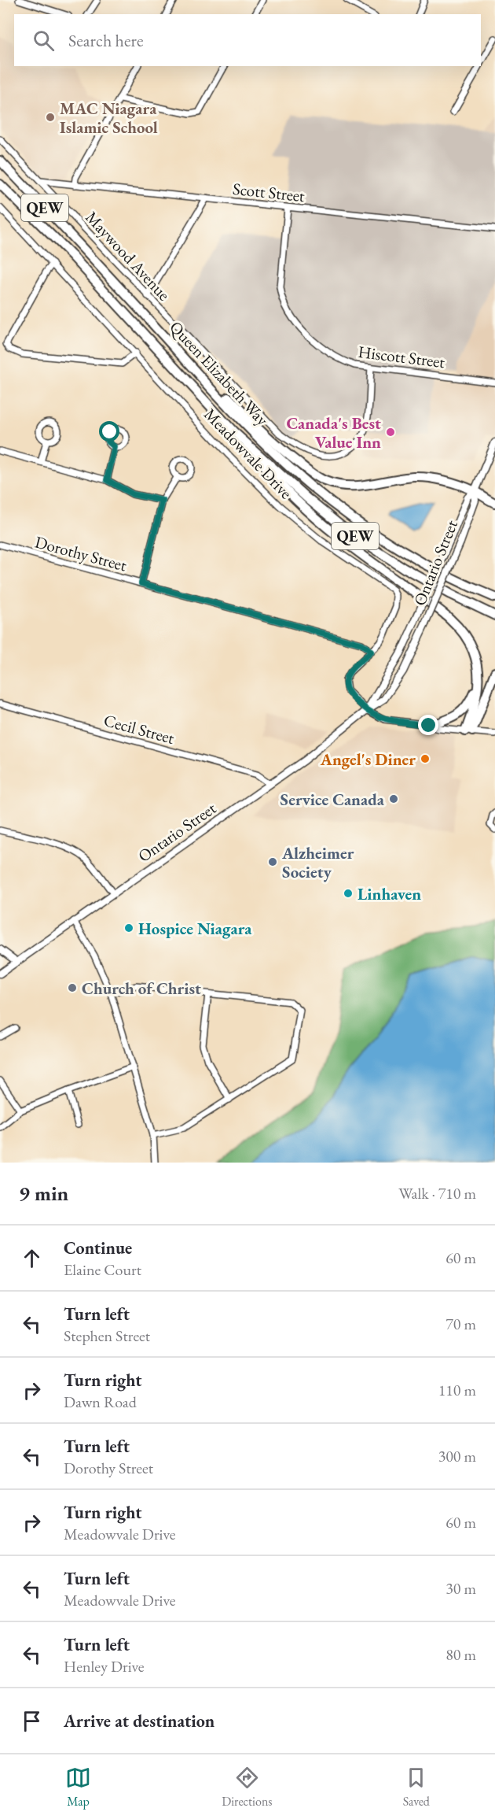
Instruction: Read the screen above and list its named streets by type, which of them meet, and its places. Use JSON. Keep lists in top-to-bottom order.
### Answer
{
  "streets": {
    "highway": ["QEW", "Queen Elizabeth Way"],
    "main road": ["Ontario Street"],
    "street": [
      "Scott Street",
      "Maywood Avenue",
      "Hiscott Street",
      "Meadowvale Drive",
      "Dorothy Street",
      "Cecil Street"
    ]
  },
  "crossings": [
    ["Scott Street", "Maywood Avenue"],
    ["Scott Street", "Hiscott Street"],
    ["Maywood Avenue", "Hiscott Street"],
    ["Meadowvale Drive", "Dorothy Street"],
    ["Meadowvale Drive", "Ontario Street"],
    ["Ontario Street", "Cecil Street"]
  ],
  "places": [
    "MAC Niagara Islamic School",
    "Canada's Best Value Inn",
    "Angel's Diner",
    "Service Canada",
    "Alzheimer Society",
    "Linhaven",
    "Hospice Niagara",
    "Church of Christ"
  ],
  "page": {
    "search": "Search here",
    "heading": ["9 min", "Walk · 710 m"],
    "list": [
      ["Continue", "Elaine Court", "60 m"],
      ["Turn left", "Stephen Street", "70 m"],
      ["Turn right", "Dawn Road", "110 m"],
      ["Turn left", "Dorothy Street", "300 m"],
      ["Turn right", "Meadowvale Drive", "60 m"],
      ["Turn left", "Meadowvale Drive", "30 m"],
      ["Turn left", "Henley Drive", "80 m"],
      "Arrive at destination"
    ],
    "nav": ["Map", "Directions", "Saved"]
  }
}
